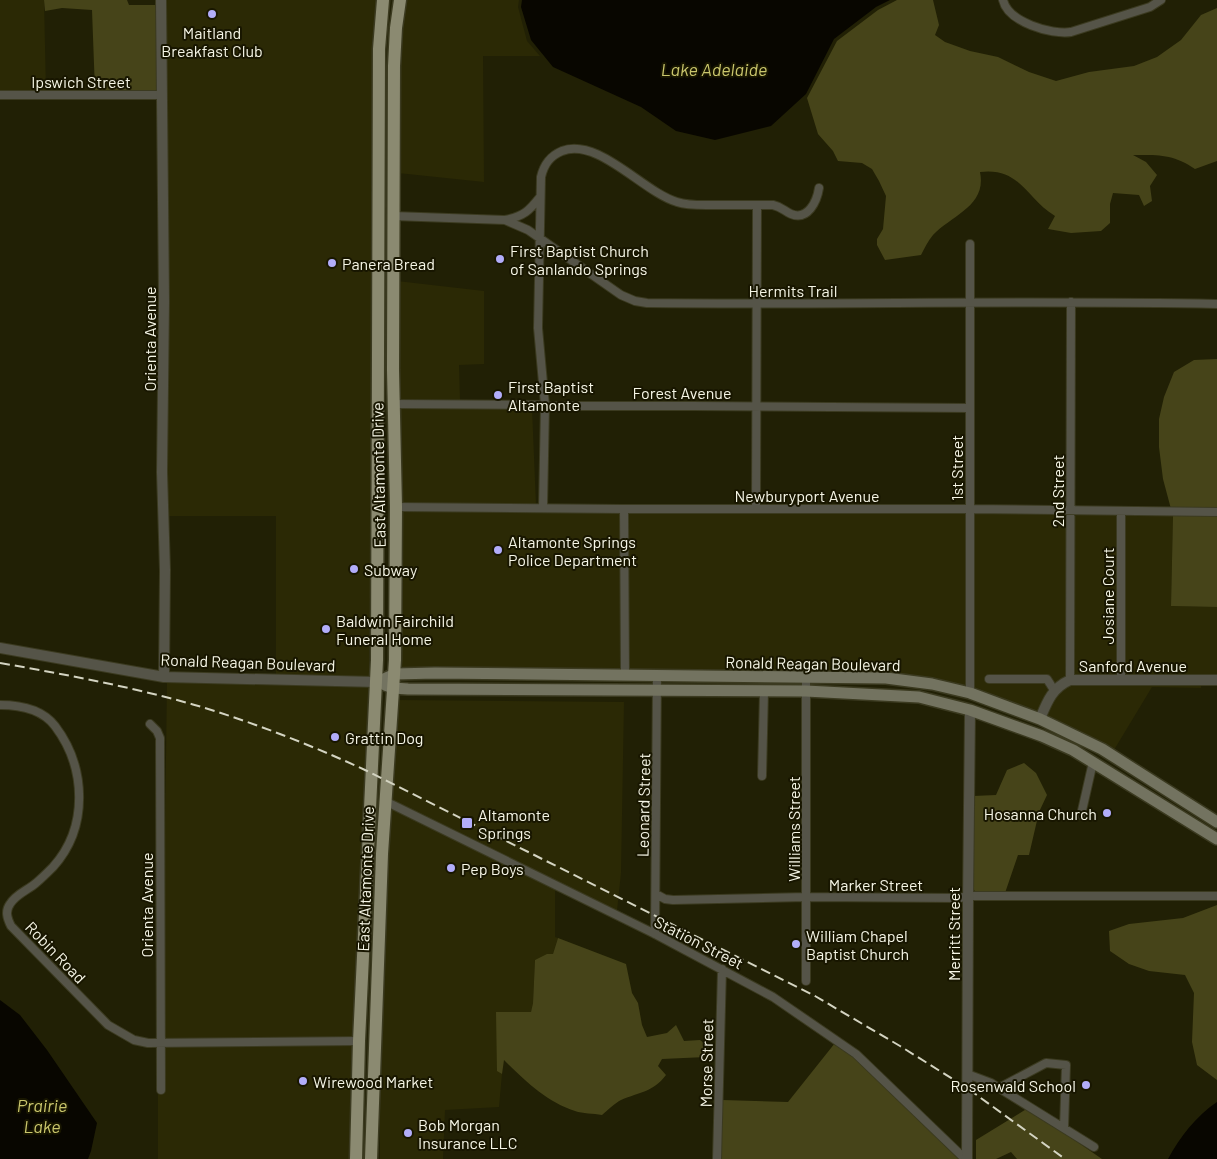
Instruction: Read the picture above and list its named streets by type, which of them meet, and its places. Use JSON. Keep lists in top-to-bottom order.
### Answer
{
  "streets": {
    "main road": ["East Altamonte Drive", "Ronald Reagan Boulevard"],
    "street": [
      "Ipswich Street",
      "Hermits Trail",
      "Orienta Avenue",
      "Forest Avenue",
      "1st Street",
      "2nd Street",
      "Newburyport Avenue",
      "Josiane Court",
      "Sanford Avenue",
      "Leonard Street",
      "Williams Street",
      "Marker Street",
      "Merritt Street",
      "Station Street",
      "Robin Road",
      "Morse Street"
    ]
  },
  "crossings": [
    ["Ipswich Street", "Orienta Avenue"],
    ["Hermits Trail", "1st Street"],
    ["Hermits Trail", "East Altamonte Drive"],
    ["Hermits Trail", "2nd Street"],
    ["Orienta Avenue", "Ronald Reagan Boulevard"],
    ["Orienta Avenue", "Robin Road"],
    ["Forest Avenue", "1st Street"],
    ["Forest Avenue", "East Altamonte Drive"],
    ["1st Street", "Newburyport Avenue"],
    ["1st Street", "Ronald Reagan Boulevard"],
    ["East Altamonte Drive", "Newburyport Avenue"],
    ["East Altamonte Drive", "Ronald Reagan Boulevard"],
    ["East Altamonte Drive", "Station Street"],
    ["East Altamonte Drive", "Robin Road"],
    ["2nd Street", "Newburyport Avenue"],
    ["2nd Street", "Sanford Avenue"],
    ["Newburyport Avenue", "Josiane Court"],
    ["Josiane Court", "Sanford Avenue"],
    ["Ronald Reagan Boulevard", "Leonard Street"],
    ["Ronald Reagan Boulevard", "Williams Street"],
    ["Ronald Reagan Boulevard", "Merritt Street"],
    ["Leonard Street", "Marker Street"],
    ["Leonard Street", "Station Street"],
    ["Williams Street", "Marker Street"],
    ["Marker Street", "Merritt Street"],
    ["Merritt Street", "Station Street"],
    ["Station Street", "Morse Street"]
  ],
  "water": ["Lake Adelaide", "Prairie Lake"],
  "places": {
    "other": [
      "Maitland Breakfast Club",
      "First Baptist Church of Sanlando Springs",
      "Panera Bread",
      "First Baptist Altamonte",
      "Altamonte Springs Police Department",
      "Subway",
      "Baldwin Fairchild Funeral Home",
      "Grattin Dog",
      "Hosanna Church",
      "Pep Boys",
      "William Chapel Baptist Church",
      "Wirewood Market",
      "Rosenwald School",
      "Bob Morgan Insurance LLC"
    ],
    "transit": ["Altamonte Springs"]
  }
}
